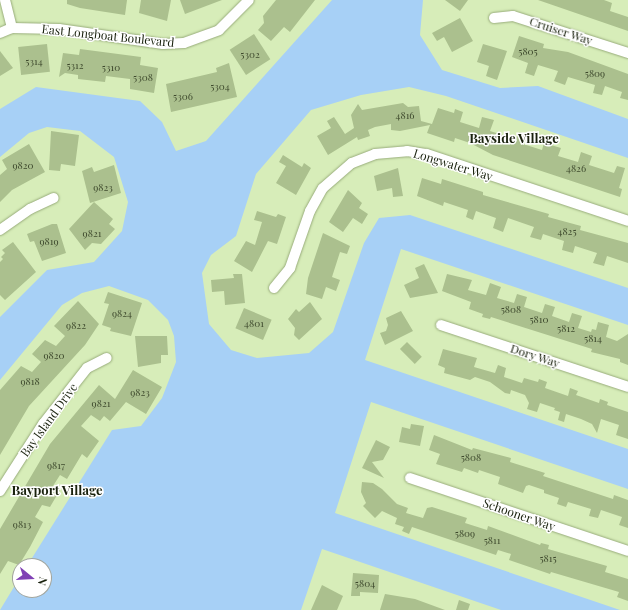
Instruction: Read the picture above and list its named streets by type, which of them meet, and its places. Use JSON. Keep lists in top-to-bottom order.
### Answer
{
  "streets": {
    "street": [
      "Cruiser Way",
      "East Longboat Boulevard",
      "Longwater Way",
      "Dory Way",
      "Bay Island Drive",
      "Schooner Way"
    ]
  },
  "districts": ["Bayside Village", "Bayport Village"],
  "house_numbers": [
    "5805",
    "5302",
    "5314",
    "5312",
    "5310",
    "5809",
    "5308",
    "5304",
    "5306",
    "4816",
    "9820",
    "4826",
    "9823",
    "4825",
    "9821",
    "9819",
    "5808",
    "9824",
    "5810",
    "4801",
    "9822",
    "5812",
    "5814",
    "9820",
    "9818",
    "9823",
    "9821",
    "5808",
    "9817",
    "9813",
    "5809",
    "5811",
    "5815",
    "5804"
  ],
  "north": "right"
}
